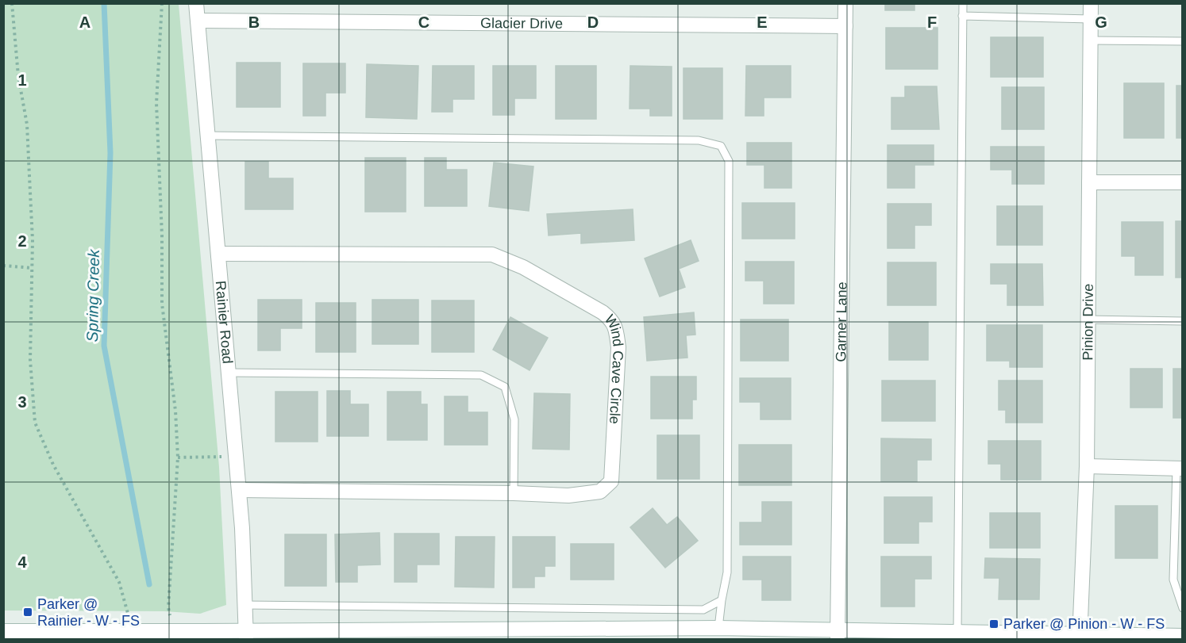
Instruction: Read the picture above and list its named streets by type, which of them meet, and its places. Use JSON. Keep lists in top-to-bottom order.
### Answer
{
  "streets": {
    "street": [
      "Glacier Drive",
      "Rainier Road",
      "Garner Lane",
      "Pinion Drive",
      "Wind Cave Circle"
    ]
  },
  "crossings": [
    ["Glacier Drive", "Rainier Road"],
    ["Glacier Drive", "Garner Lane"],
    ["Rainier Road", "Wind Cave Circle"]
  ],
  "water": ["Spring Creek"],
  "places": {
    "transit": ["Parker @ Rainier - W - FS", "Parker @ Pinion - W - FS"]
  },
  "grid": {
    "columns": [
      "A",
      "B",
      "C",
      "D",
      "E",
      "F",
      "G"
    ],
    "rows": [
      "1",
      "2",
      "3",
      "4"
    ]
  }
}
